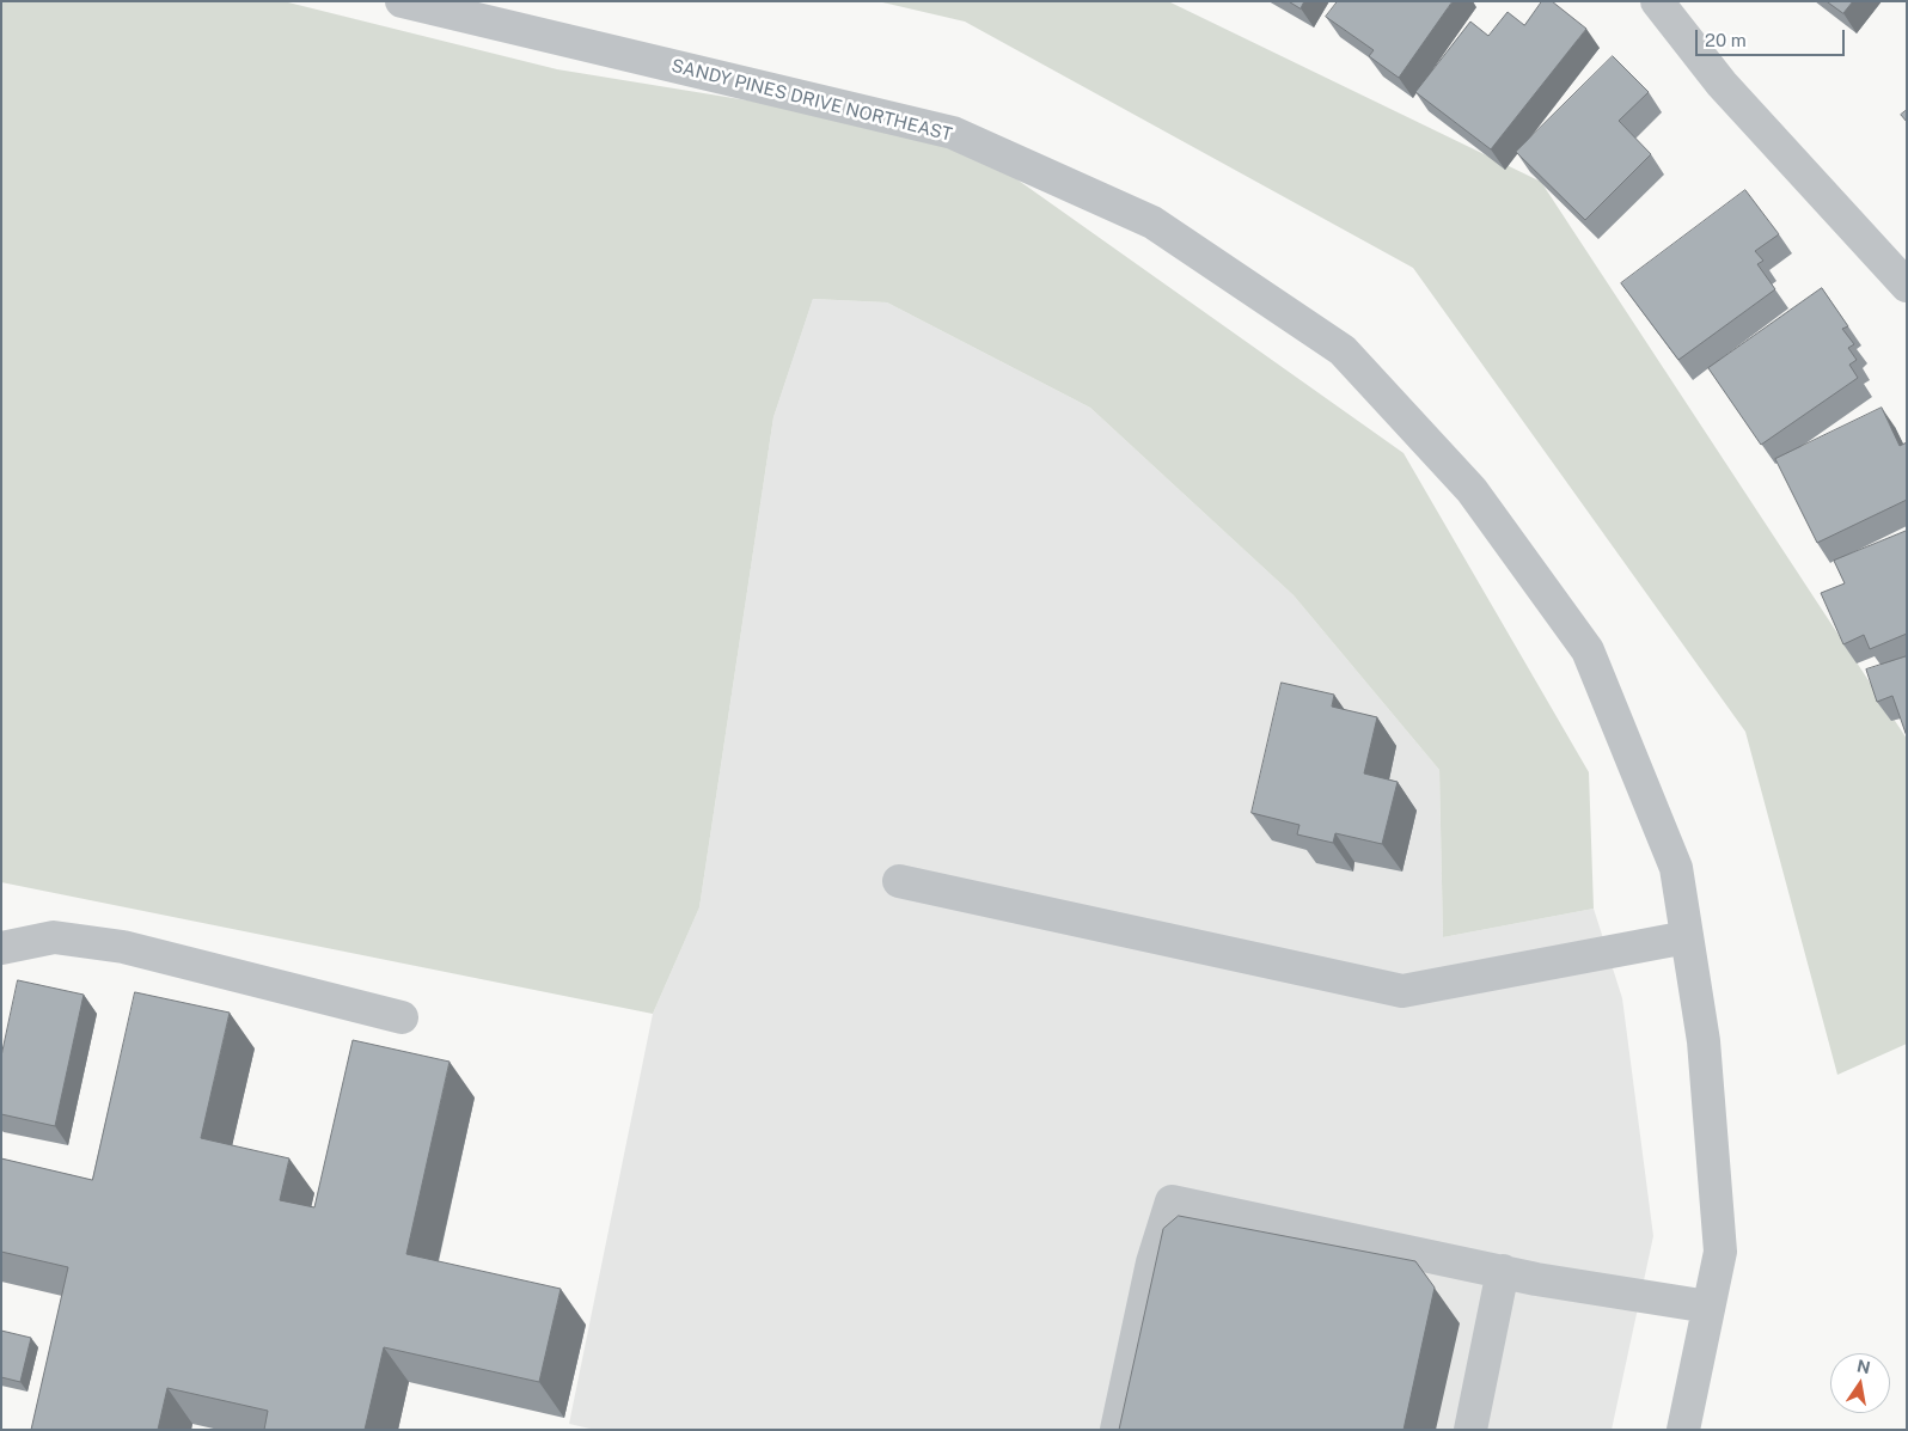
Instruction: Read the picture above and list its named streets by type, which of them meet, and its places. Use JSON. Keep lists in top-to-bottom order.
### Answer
{
  "streets": {
    "street": ["SANDY PINES DRIVE NORTHEAST"]
  },
  "scale_bar": "20 m",
  "north": "top"
}
